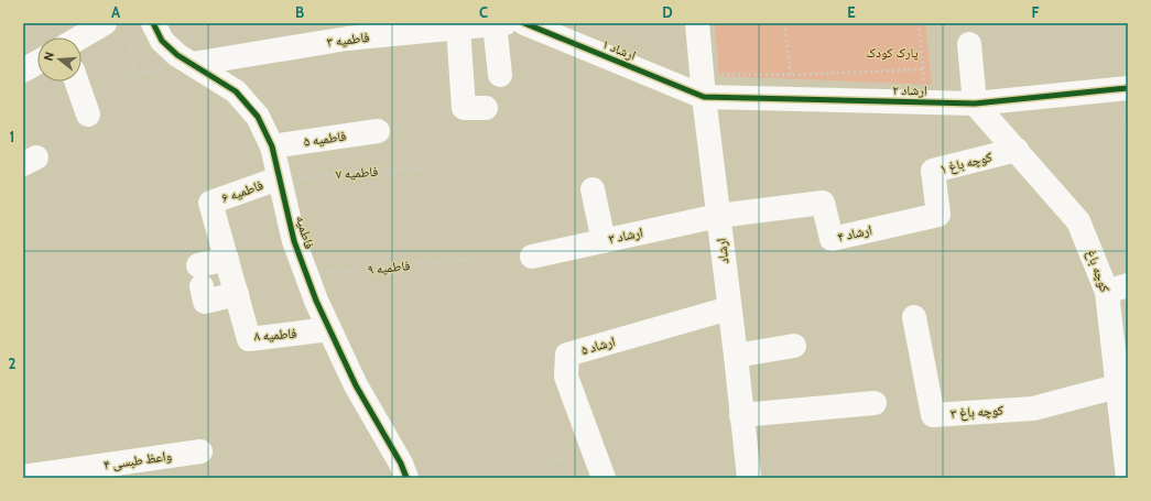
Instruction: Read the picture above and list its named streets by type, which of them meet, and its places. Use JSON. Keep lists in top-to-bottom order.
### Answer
{
  "streets": {
    "street": [
      "فاطمیه ۳",
      "ارشاد ۱",
      "ارشاد ۲",
      "فاطمیه ۵",
      "کوچه باغ ۱",
      "فاطمیه ۶",
      "فاطمیه",
      "ارشاد ۴",
      "ارشاد ۳",
      "ارشاد",
      "کوچه باغ",
      "فاطمیه ۸",
      "ارشاد ۵",
      "کوچه باغ ۳",
      "واعظ طبسی ۴"
    ],
    "path": ["فاطمیه ۷", "فاطمیه ۹"]
  },
  "crossings": [
    ["فاطمیه ۳", "فاطمیه"],
    ["ارشاد ۱", "ارشاد ۲"],
    ["ارشاد ۱", "ارشاد"],
    ["ارشاد ۲", "ارشاد"],
    ["ارشاد ۲", "کوچه باغ"],
    ["فاطمیه ۵", "فاطمیه"],
    ["کوچه باغ ۱", "ارشاد ۴"],
    ["کوچه باغ ۱", "کوچه باغ"],
    ["فاطمیه ۷", "فاطمیه ۶"],
    ["فاطمیه ۷", "فاطمیه"],
    ["فاطمیه ۶", "فاطمیه"],
    ["فاطمیه ۶", "فاطمیه ۸"],
    ["فاطمیه", "فاطمیه ۹"],
    ["فاطمیه", "فاطمیه ۸"],
    ["ارشاد ۴", "ارشاد ۳"],
    ["ارشاد ۴", "ارشاد"],
    ["ارشاد ۳", "ارشاد"],
    ["ارشاد", "ارشاد ۵"],
    ["کوچه باغ", "کوچه باغ ۳"]
  ],
  "parks": ["پارک کودک"],
  "north": "left",
  "grid": {
    "columns": [
      "A",
      "B",
      "C",
      "D",
      "E",
      "F"
    ],
    "rows": ["1", "2"]
  }
}
